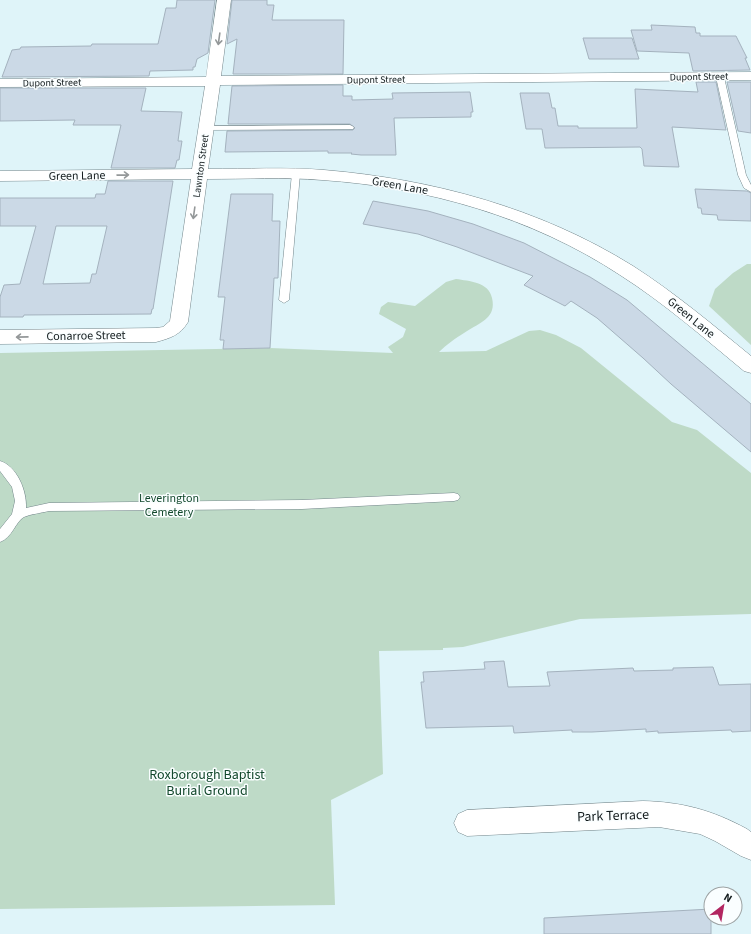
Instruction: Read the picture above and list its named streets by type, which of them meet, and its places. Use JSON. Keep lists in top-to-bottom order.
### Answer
{
  "streets": {
    "street": [
      "Dupont Street",
      "Lawnton Street",
      "Green Lane",
      "Conarroe Street",
      "Park Terrace"
    ]
  },
  "crossings": [
    ["Dupont Street", "Lawnton Street"],
    ["Lawnton Street", "Green Lane"],
    ["Lawnton Street", "Conarroe Street"]
  ],
  "one_way": ["Lawnton Street", "Conarroe Street"],
  "parks": ["Leverington Cemetery", "Roxborough Baptist Burial Ground"],
  "north": "top right"
}
